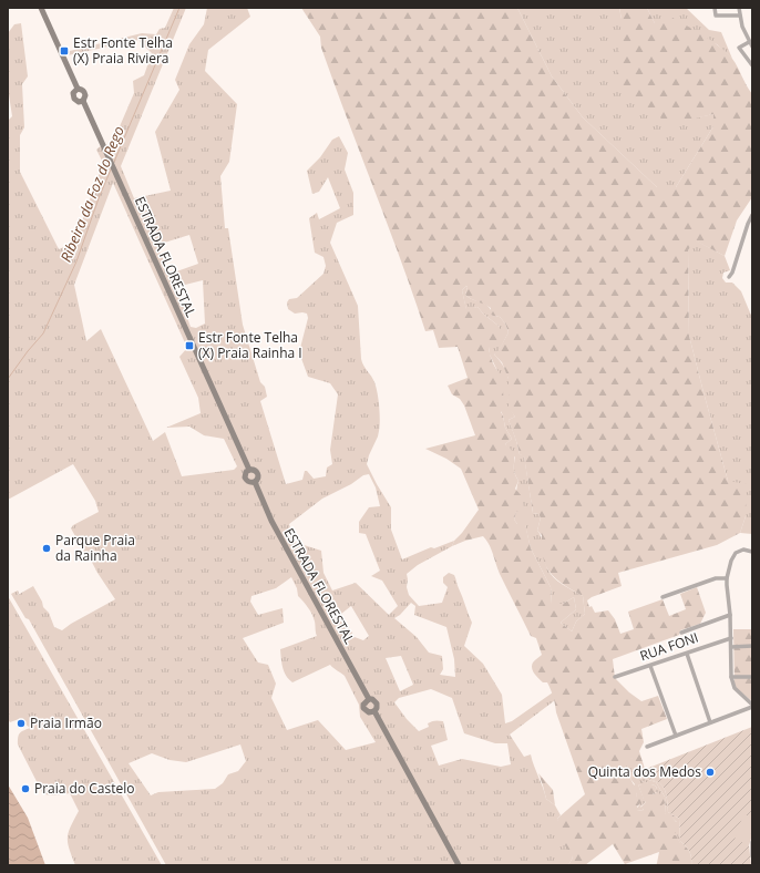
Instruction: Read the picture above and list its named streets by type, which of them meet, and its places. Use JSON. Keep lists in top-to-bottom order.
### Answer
{
  "streets": {
    "main road": ["ESTRADA FLORESTAL"],
    "street": ["RUA FONI"]
  },
  "water": ["Ribeira da Foz do Rego"],
  "places": {
    "transit": ["Estr Fonte Telha (X) Praia Riviera", "Estr Fonte Telha (X) Praia Rainha I"],
    "other": [
      "Parque Praia da Rainha",
      "Praia Irmão",
      "Quinta dos Medos",
      "Praia do Castelo"
    ]
  }
}
